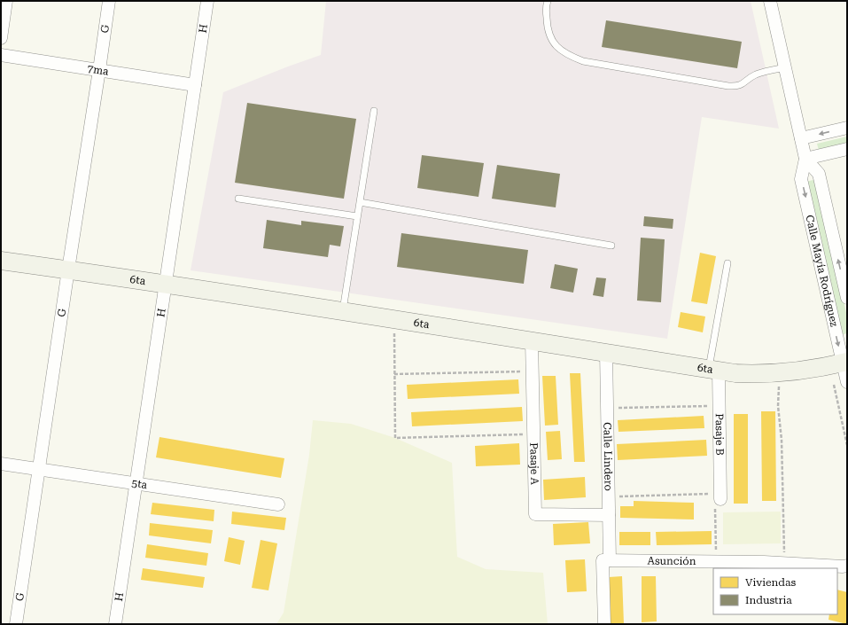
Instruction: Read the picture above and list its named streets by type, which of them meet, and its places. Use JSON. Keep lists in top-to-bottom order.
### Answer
{
  "streets": {
    "main road": ["6ta"],
    "street": [
      "G",
      "H",
      "7ma",
      "Calle Mayía Rodríguez",
      "Pasaje B",
      "Calle Lindero",
      "Pasaje A",
      "5ta",
      "Asunción"
    ]
  },
  "crossings": [
    ["G", "7ma"],
    ["G", "6ta"],
    ["G", "5ta"],
    ["H", "7ma"],
    ["H", "6ta"],
    ["H", "5ta"],
    ["Calle Mayía Rodríguez", "6ta"],
    ["6ta", "Pasaje B"],
    ["6ta", "Calle Lindero"],
    ["6ta", "Pasaje A"],
    ["Calle Lindero", "Pasaje A"],
    ["Calle Lindero", "Asunción"]
  ],
  "legend": ["Viviendas", "Industria"]
}
